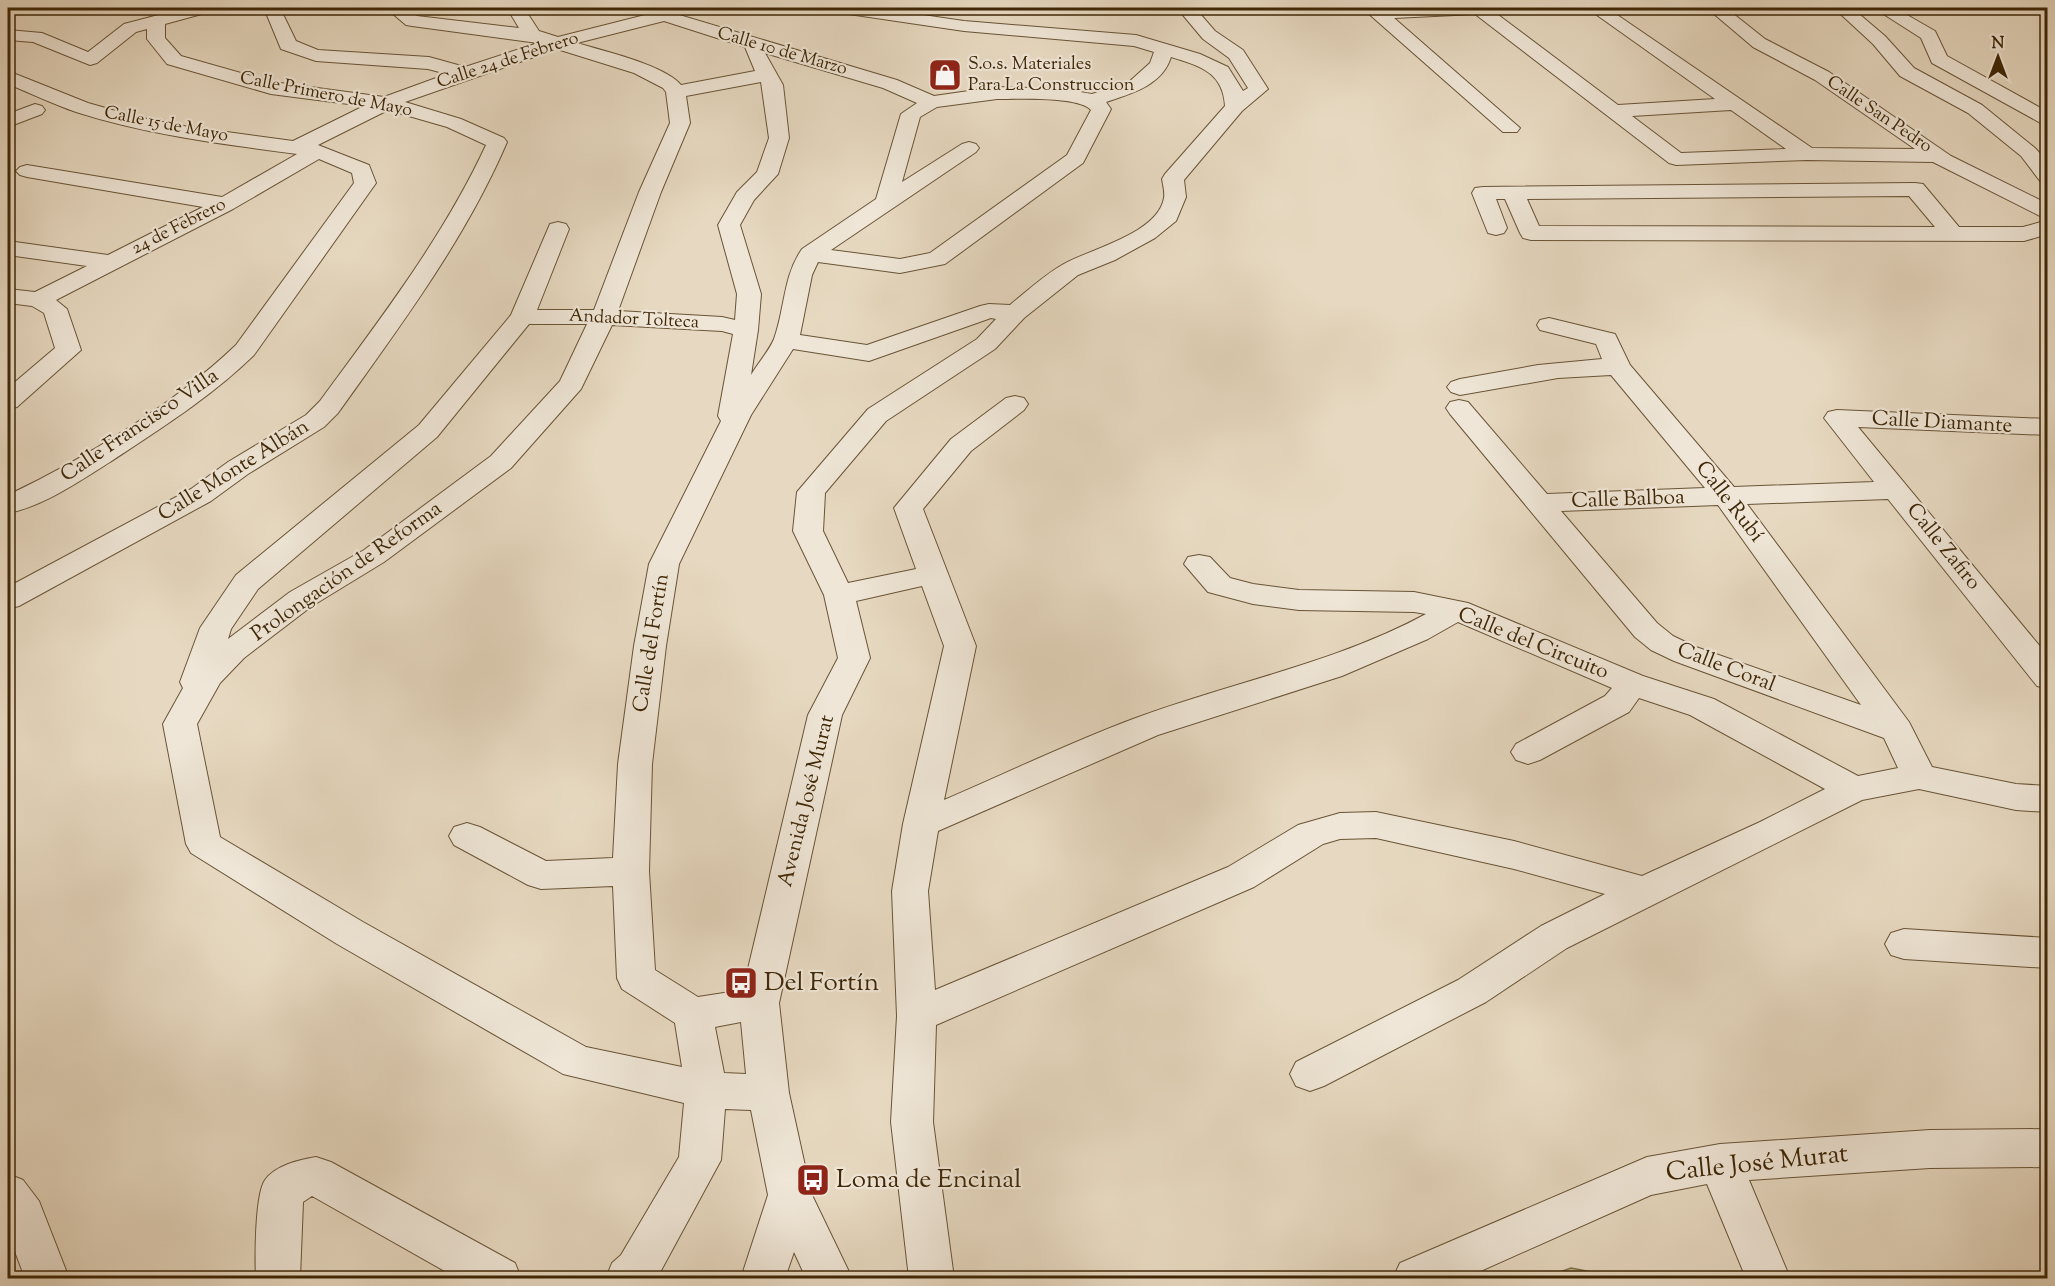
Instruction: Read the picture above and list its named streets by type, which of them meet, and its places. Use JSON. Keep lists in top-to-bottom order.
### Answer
{
  "streets": {
    "street": [
      "Calle 10 de Marzo",
      "Calle 24 de Febrero",
      "Calle Primero de Mayo",
      "Calle San Pedro",
      "Calle 15 de Mayo",
      "24 de Febrero",
      "Andador Tolteca",
      "Calle Diamante",
      "Calle Francisco Villa",
      "Calle Monte Albán",
      "Calle Balboa",
      "Calle Rubí",
      "Calle Zafiro",
      "Prolongación de Reforma",
      "Calle del Fortín",
      "Calle del Circuito",
      "Calle Coral",
      "Avenida José Murat",
      "Calle José Murat"
    ]
  },
  "crossings": [
    ["Calle 10 de Marzo", "Calle 24 de Febrero"],
    ["Calle 24 de Febrero", "Calle Primero de Mayo"],
    ["Calle 24 de Febrero", "Calle 15 de Mayo"],
    ["Calle 24 de Febrero", "24 de Febrero"],
    ["Calle Primero de Mayo", "Calle Monte Albán"],
    ["Calle 15 de Mayo", "24 de Febrero"],
    ["Calle 15 de Mayo", "Calle Francisco Villa"],
    ["Andador Tolteca", "Prolongación de Reforma"],
    ["Calle Diamante", "Calle Zafiro"],
    ["Calle Balboa", "Calle Rubí"],
    ["Calle Balboa", "Calle Zafiro"],
    ["Calle Balboa", "Calle Coral"],
    ["Calle Rubí", "Calle Coral"],
    ["Prolongación de Reforma", "Avenida José Murat"]
  ],
  "places": {
    "shop": ["S.o.s. Materiales Para La Construccion"],
    "bus stop": ["Del Fortín", "Loma de Encinal"]
  },
  "north": "top"
}
